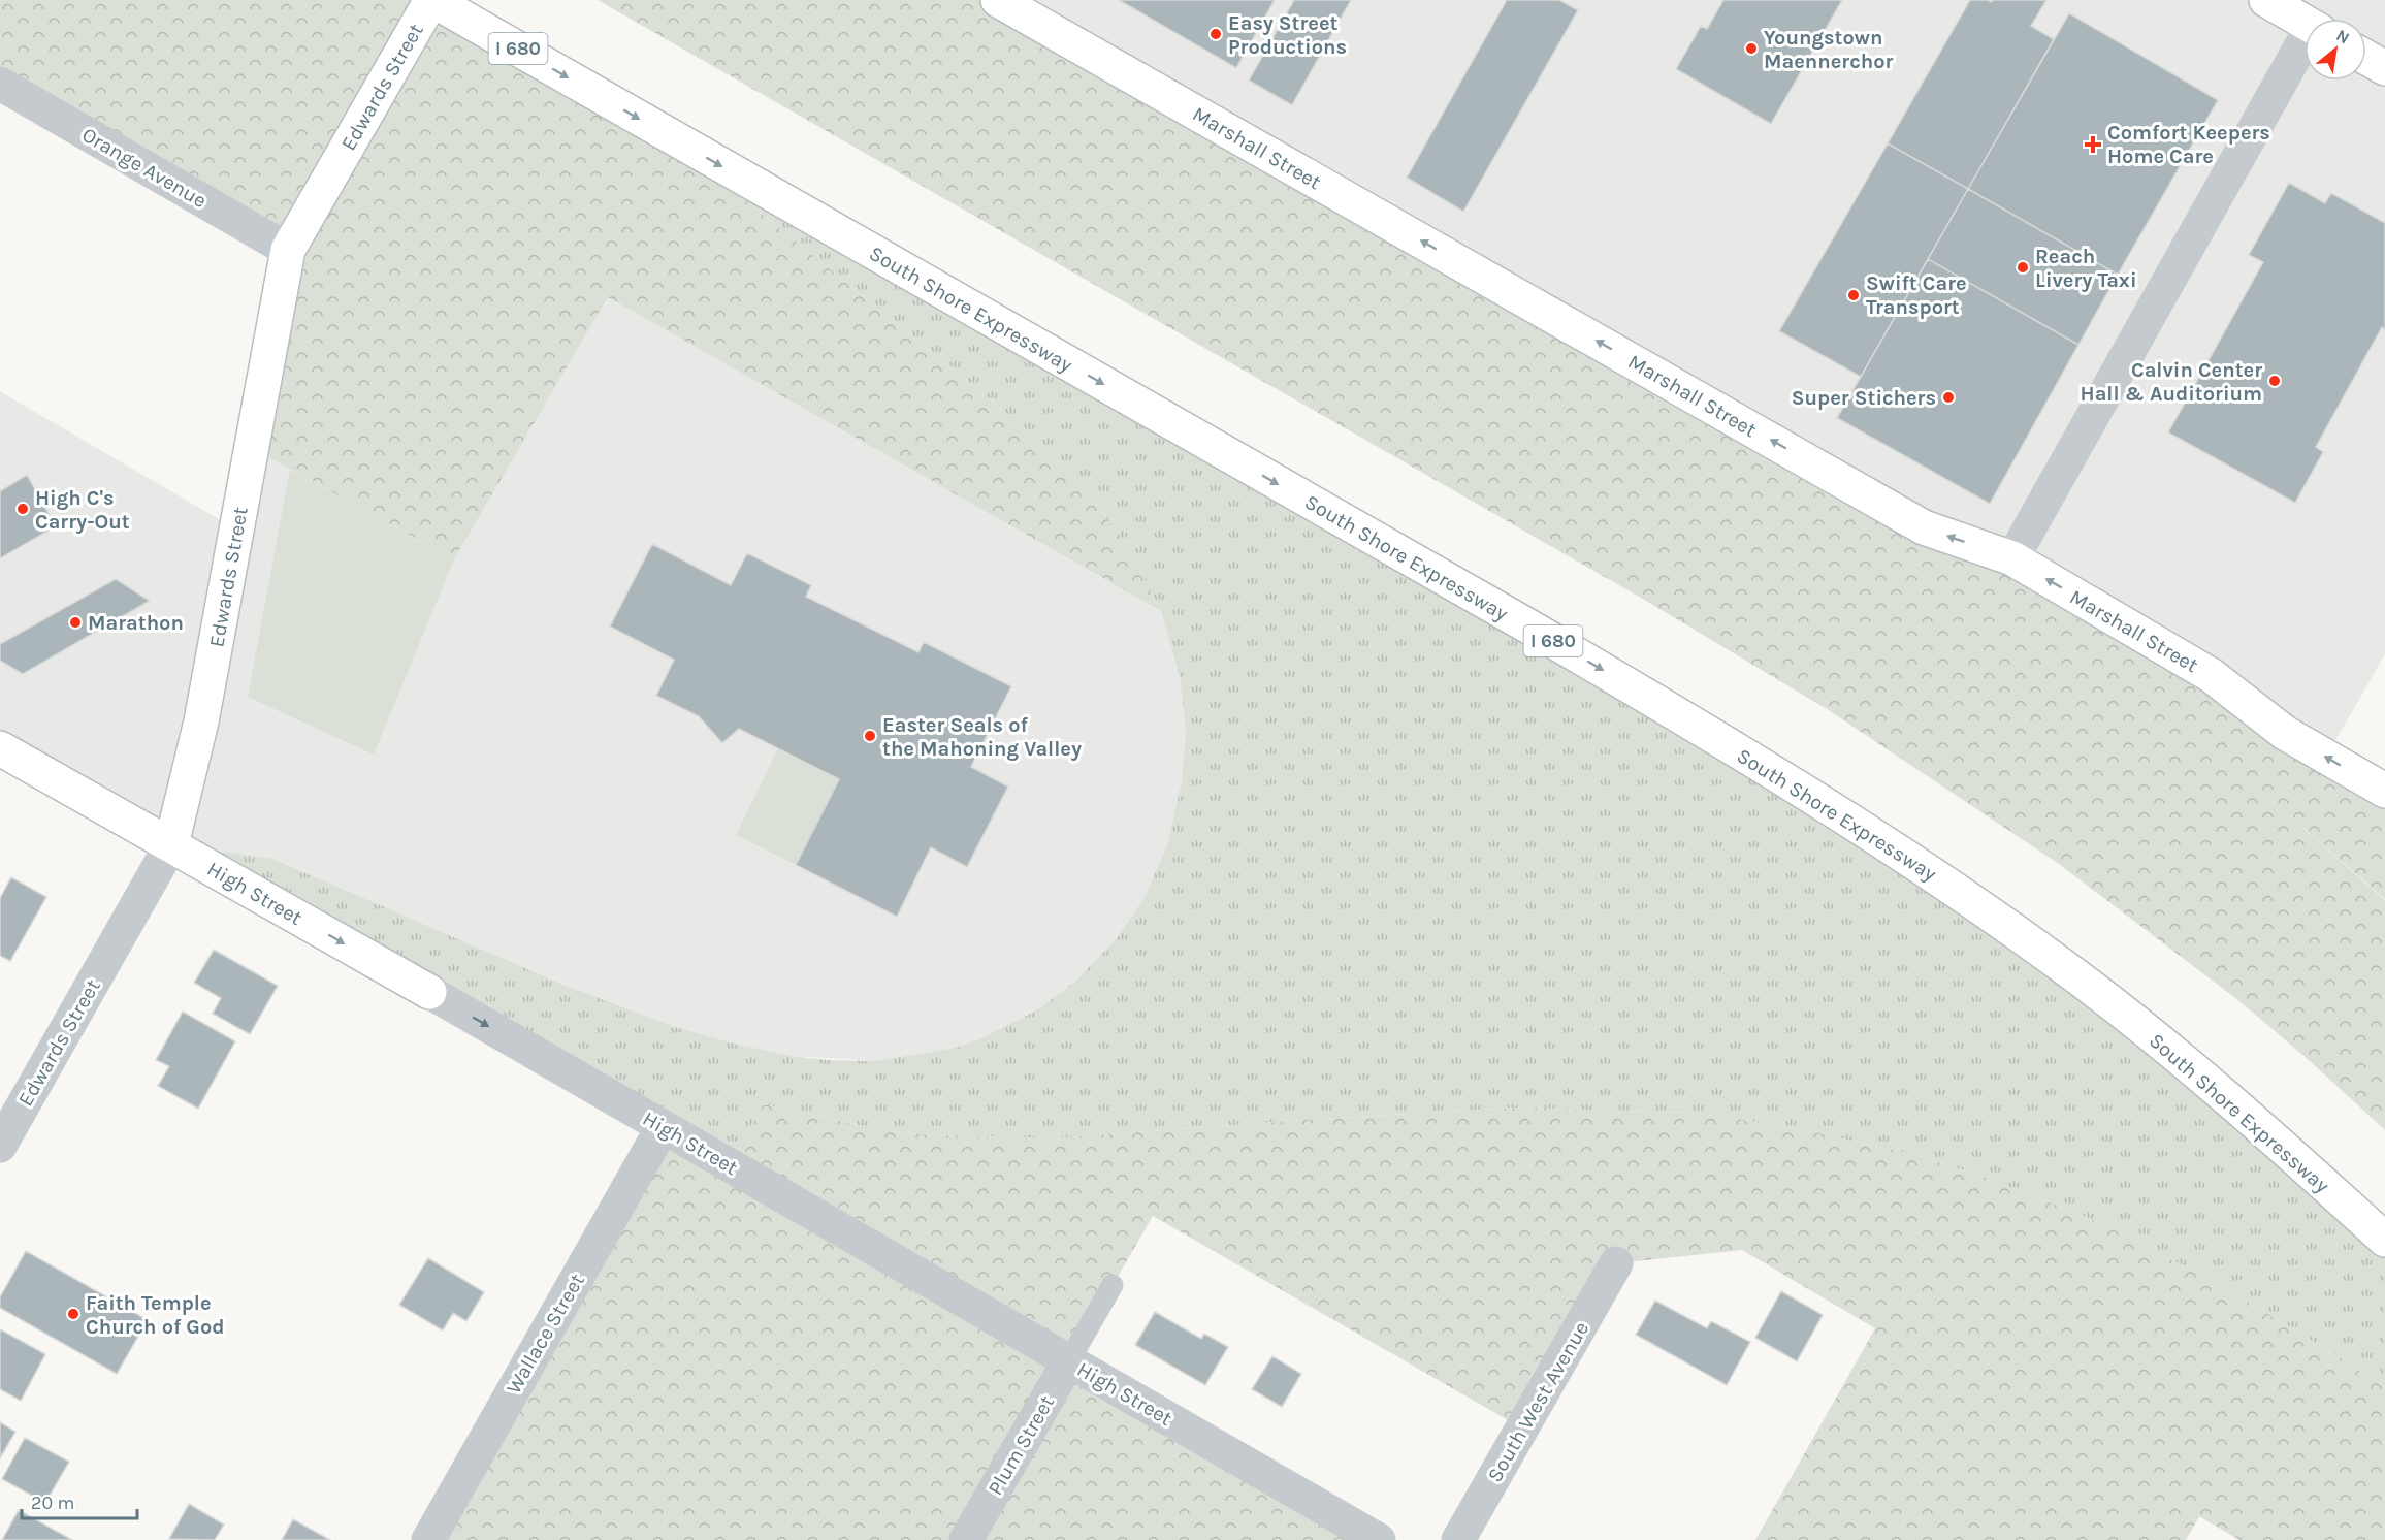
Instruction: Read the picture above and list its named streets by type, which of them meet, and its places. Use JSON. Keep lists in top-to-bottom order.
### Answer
{
  "streets": {
    "main road": [
      "I 680",
      "Edwards Street",
      "Marshall Street",
      "South Shore Expressway",
      "High Street"
    ],
    "street": [
      "Orange Avenue",
      "Wallace Street",
      "South West Avenue",
      "Plum Street"
    ]
  },
  "crossings": [
    ["Edwards Street", "Orange Avenue"],
    ["Edwards Street", "South Shore Expressway"],
    ["Edwards Street", "High Street"],
    ["High Street", "Wallace Street"],
    ["High Street", "Plum Street"]
  ],
  "one_way": ["Marshall Street", "South Shore Expressway", "High Street"],
  "places": {
    "other": [
      "Easy Street Productions",
      "Youngstown Maennerchor",
      "Reach Livery Taxi",
      "Swift Care Transport",
      "Calvin Center Hall & Auditorium",
      "Super Stichers",
      "High C's Carry-Out",
      "Marathon",
      "Easter Seals of the Mahoning Valley",
      "Faith Temple Church of God"
    ],
    "health": ["Comfort Keepers Home Care"]
  },
  "scale_bar": "20 m",
  "north": "top right"
}
